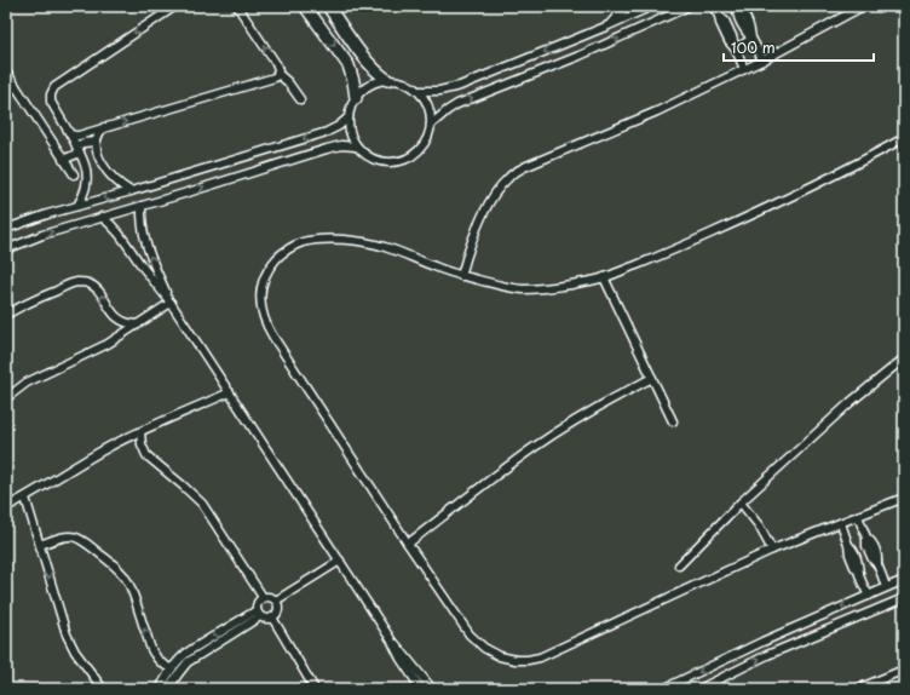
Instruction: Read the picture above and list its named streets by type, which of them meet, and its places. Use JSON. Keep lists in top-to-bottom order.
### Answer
{
  "scale_bar": "100 m"
}
